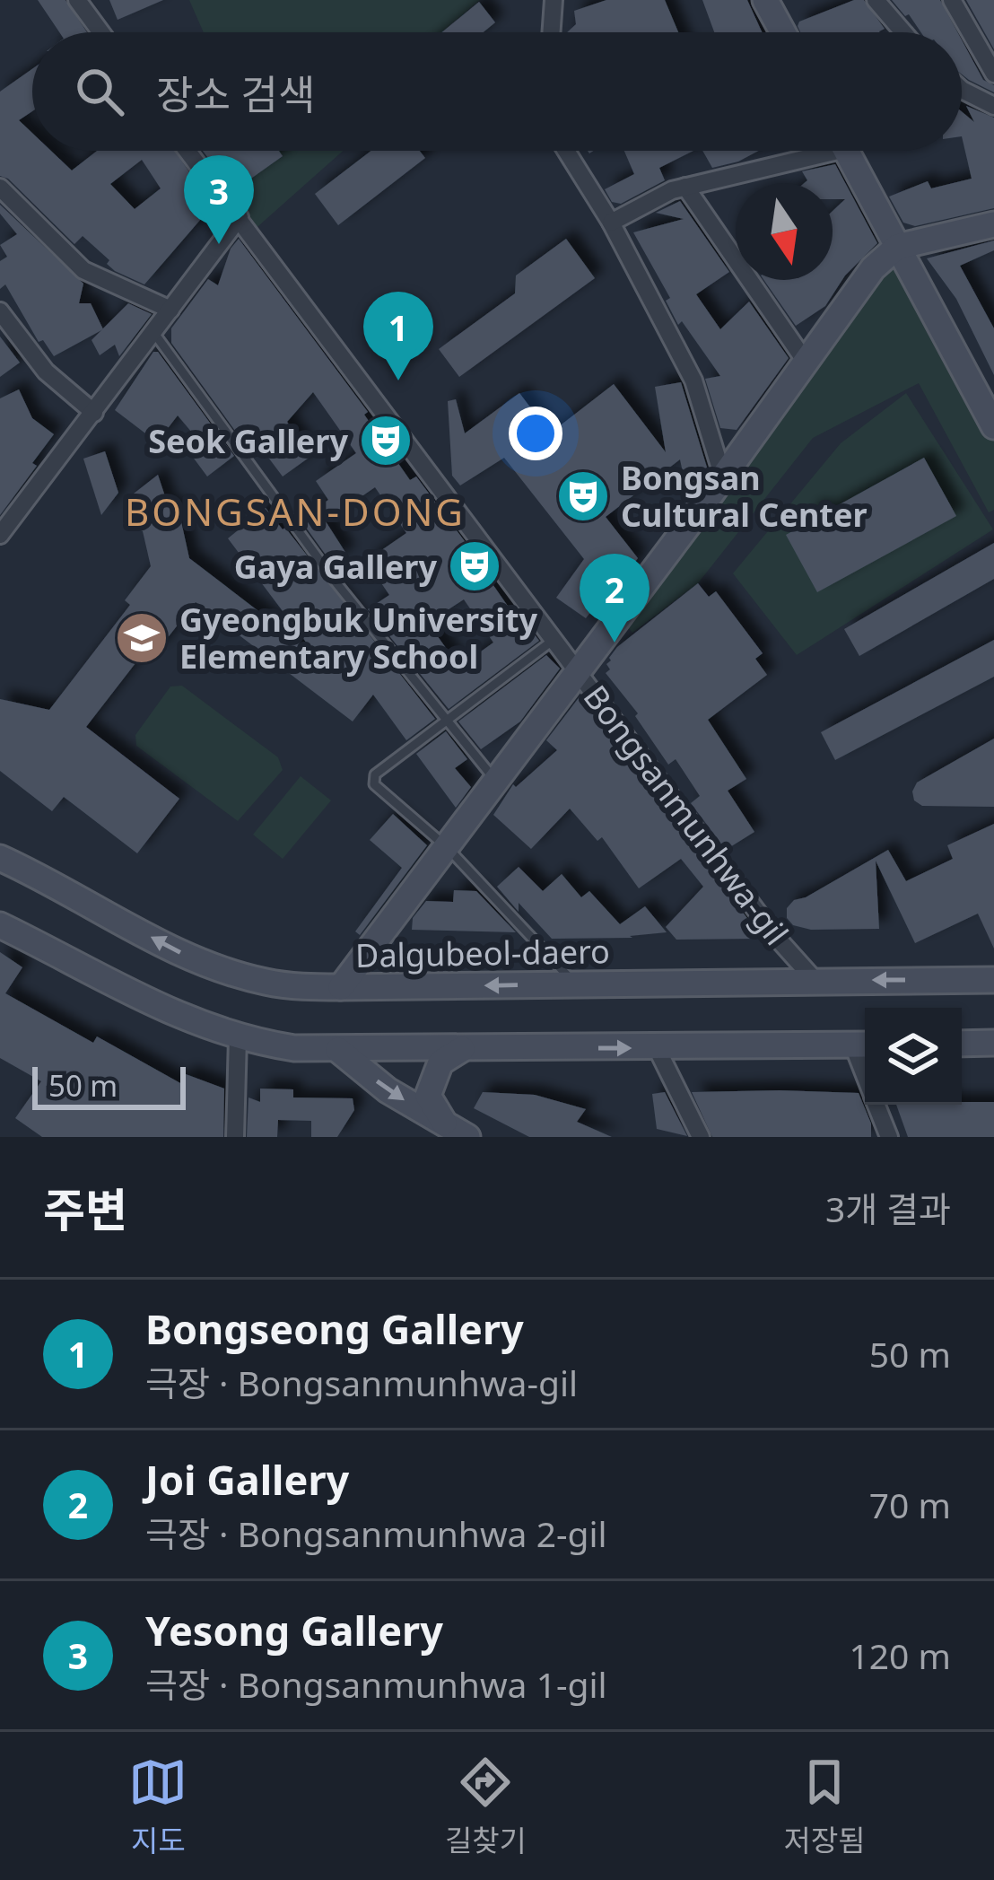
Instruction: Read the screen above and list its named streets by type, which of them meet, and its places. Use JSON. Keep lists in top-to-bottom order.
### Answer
{
  "streets": {
    "main road": ["Dalgubeol-daero"],
    "street": ["Bongsanmunhwa-gil"]
  },
  "crossings": [
    ["Bongsanmunhwa-gil", "Dalgubeol-daero"]
  ],
  "districts": ["BONGSAN-DONG"],
  "places": {
    "theatre": ["Seok Gallery", "Bongsan Cultural Center", "Gaya Gallery"],
    "school or university": ["Gyeongbuk University Elementary School"]
  },
  "scale_bar": "50 m",
  "north": "bottom",
  "page": {
    "search": "장소 검색",
    "pins": ["3", "1", "2"],
    "scale": "50 m",
    "heading": ["주변", "3개 결과"],
    "list": [
      {
        "mark": "1",
        "name": "Bongseong Gallery",
        "note": "극장 · Bongsanmunhwa-gil",
        "value": "50 m"
      },
      {
        "mark": "2",
        "name": "Joi Gallery",
        "note": "극장 · Bongsanmunhwa 2-gil",
        "value": "70 m"
      },
      {
        "mark": "3",
        "name": "Yesong Gallery",
        "note": "극장 · Bongsanmunhwa 1-gil",
        "value": "120 m"
      }
    ],
    "nav": ["지도", "길찾기", "저장됨"]
  }
}
